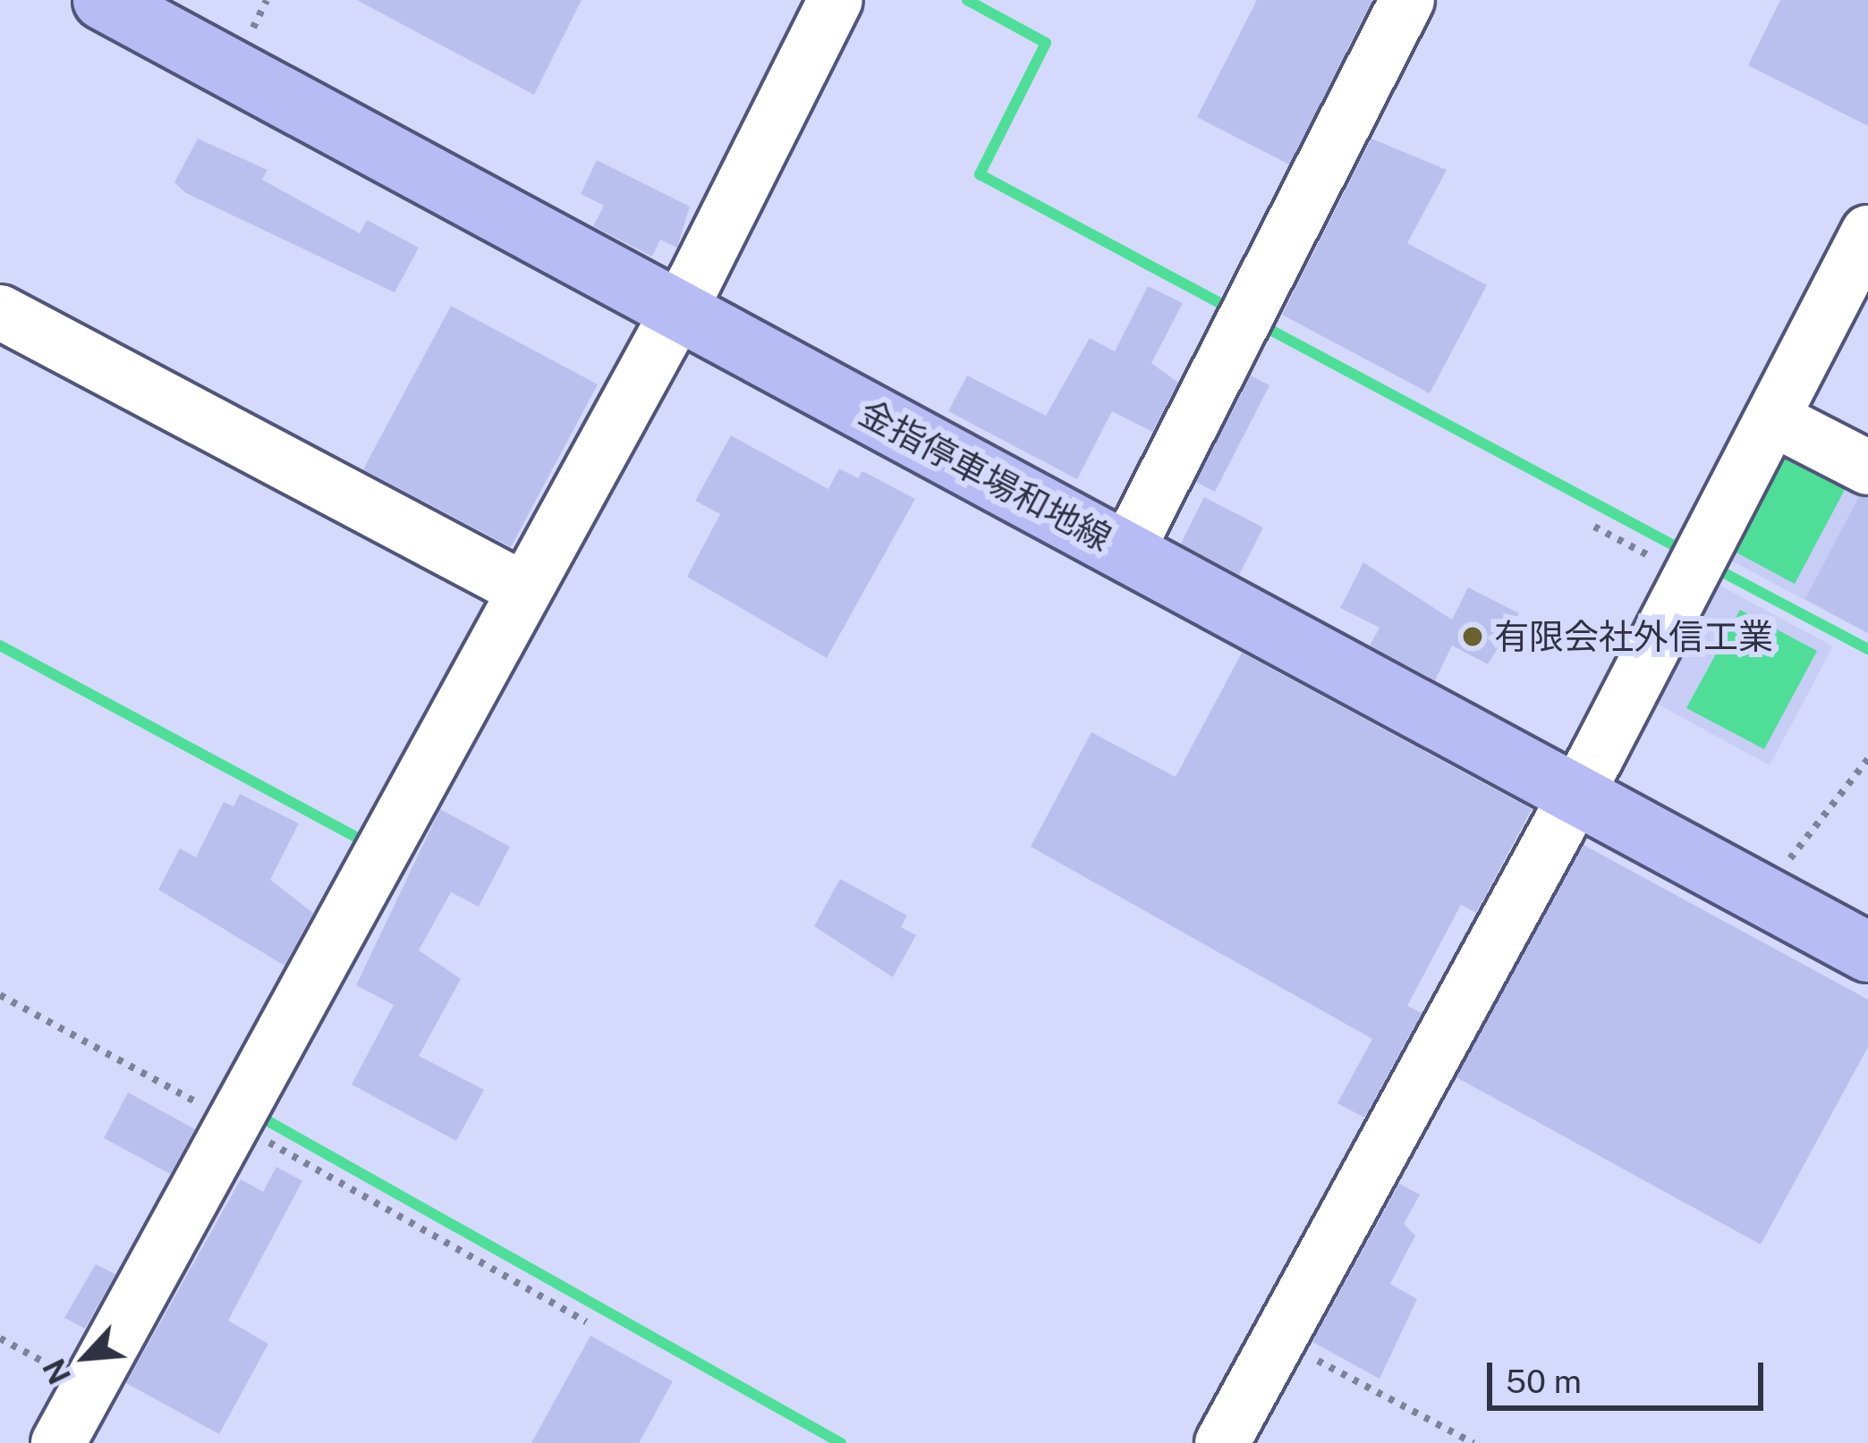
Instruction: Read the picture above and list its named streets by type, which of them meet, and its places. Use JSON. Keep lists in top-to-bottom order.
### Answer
{
  "streets": {
    "main road": ["金指停車場和地線"]
  },
  "places": ["有限会社外信工業"],
  "scale_bar": "50 m",
  "north": "bottom left"
}
